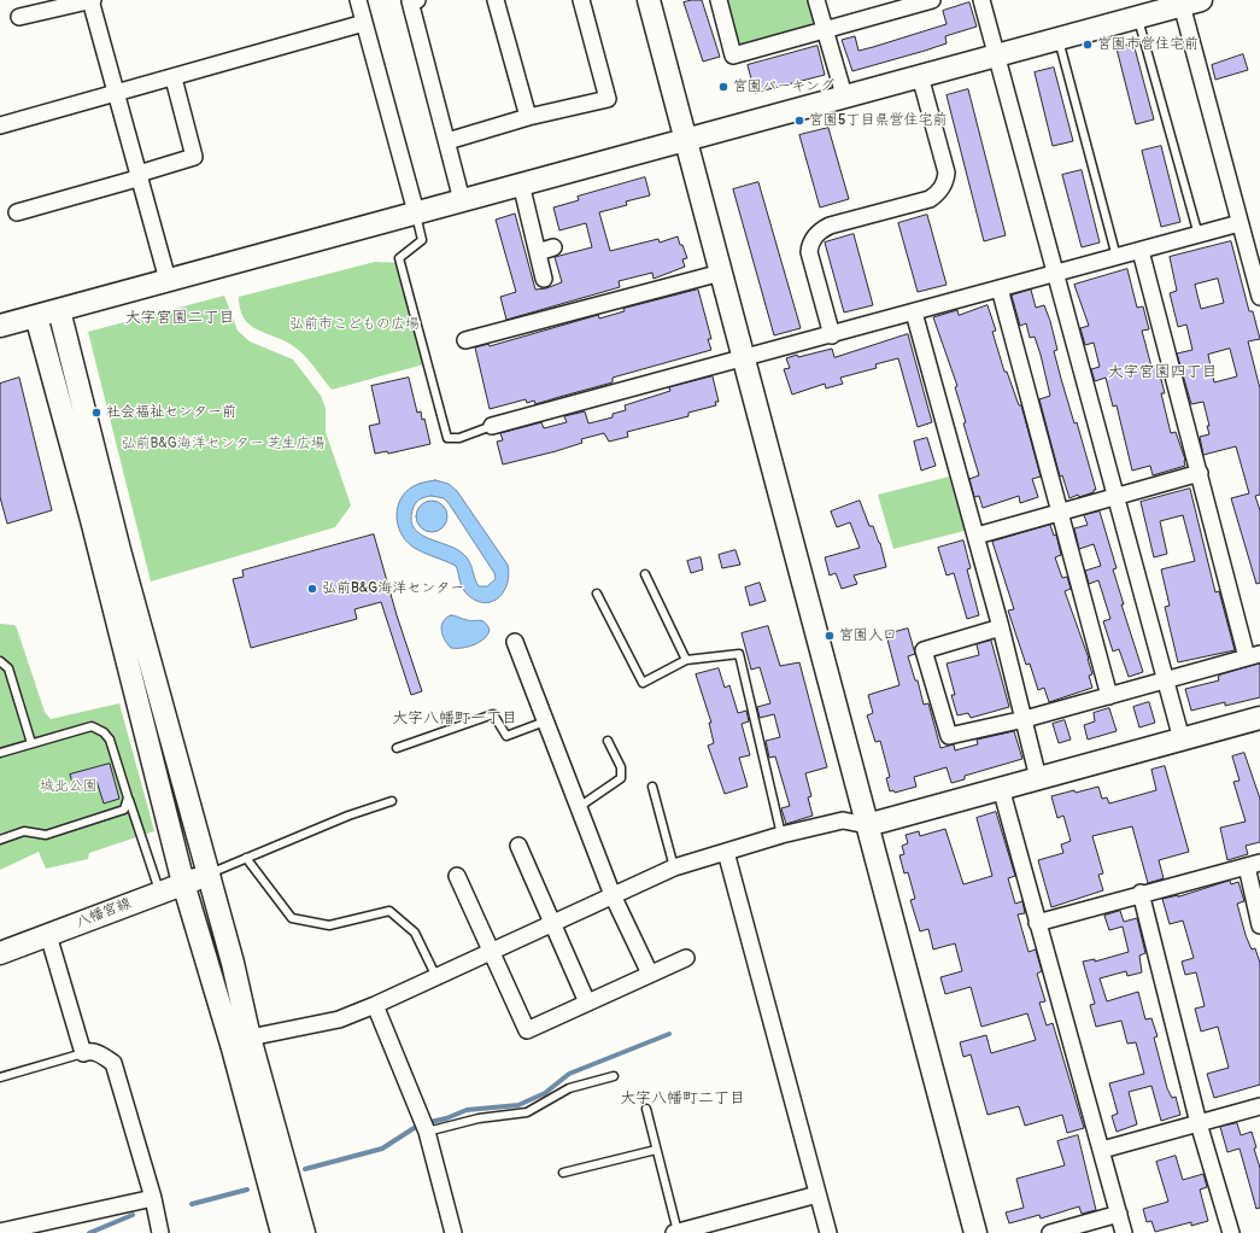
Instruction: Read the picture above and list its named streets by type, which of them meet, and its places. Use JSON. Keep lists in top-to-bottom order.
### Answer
{
  "streets": {
    "street": ["八幡宮線"]
  },
  "districts": [
    "大字宮園二丁目",
    "大字宮園四丁目",
    "大字八幡町一丁目",
    "大字八幡町二丁目"
  ],
  "parks": ["弘前市こどもの広場", "弘前B&G海洋センター 芝生広場", "城北公園"],
  "places": [
    "宮園市営住宅前",
    "宮園パーキング",
    "宮園5丁目県営住宅前",
    "社会福祉センター前",
    "弘前B&G海洋センター",
    "宮園入口"
  ]
}
